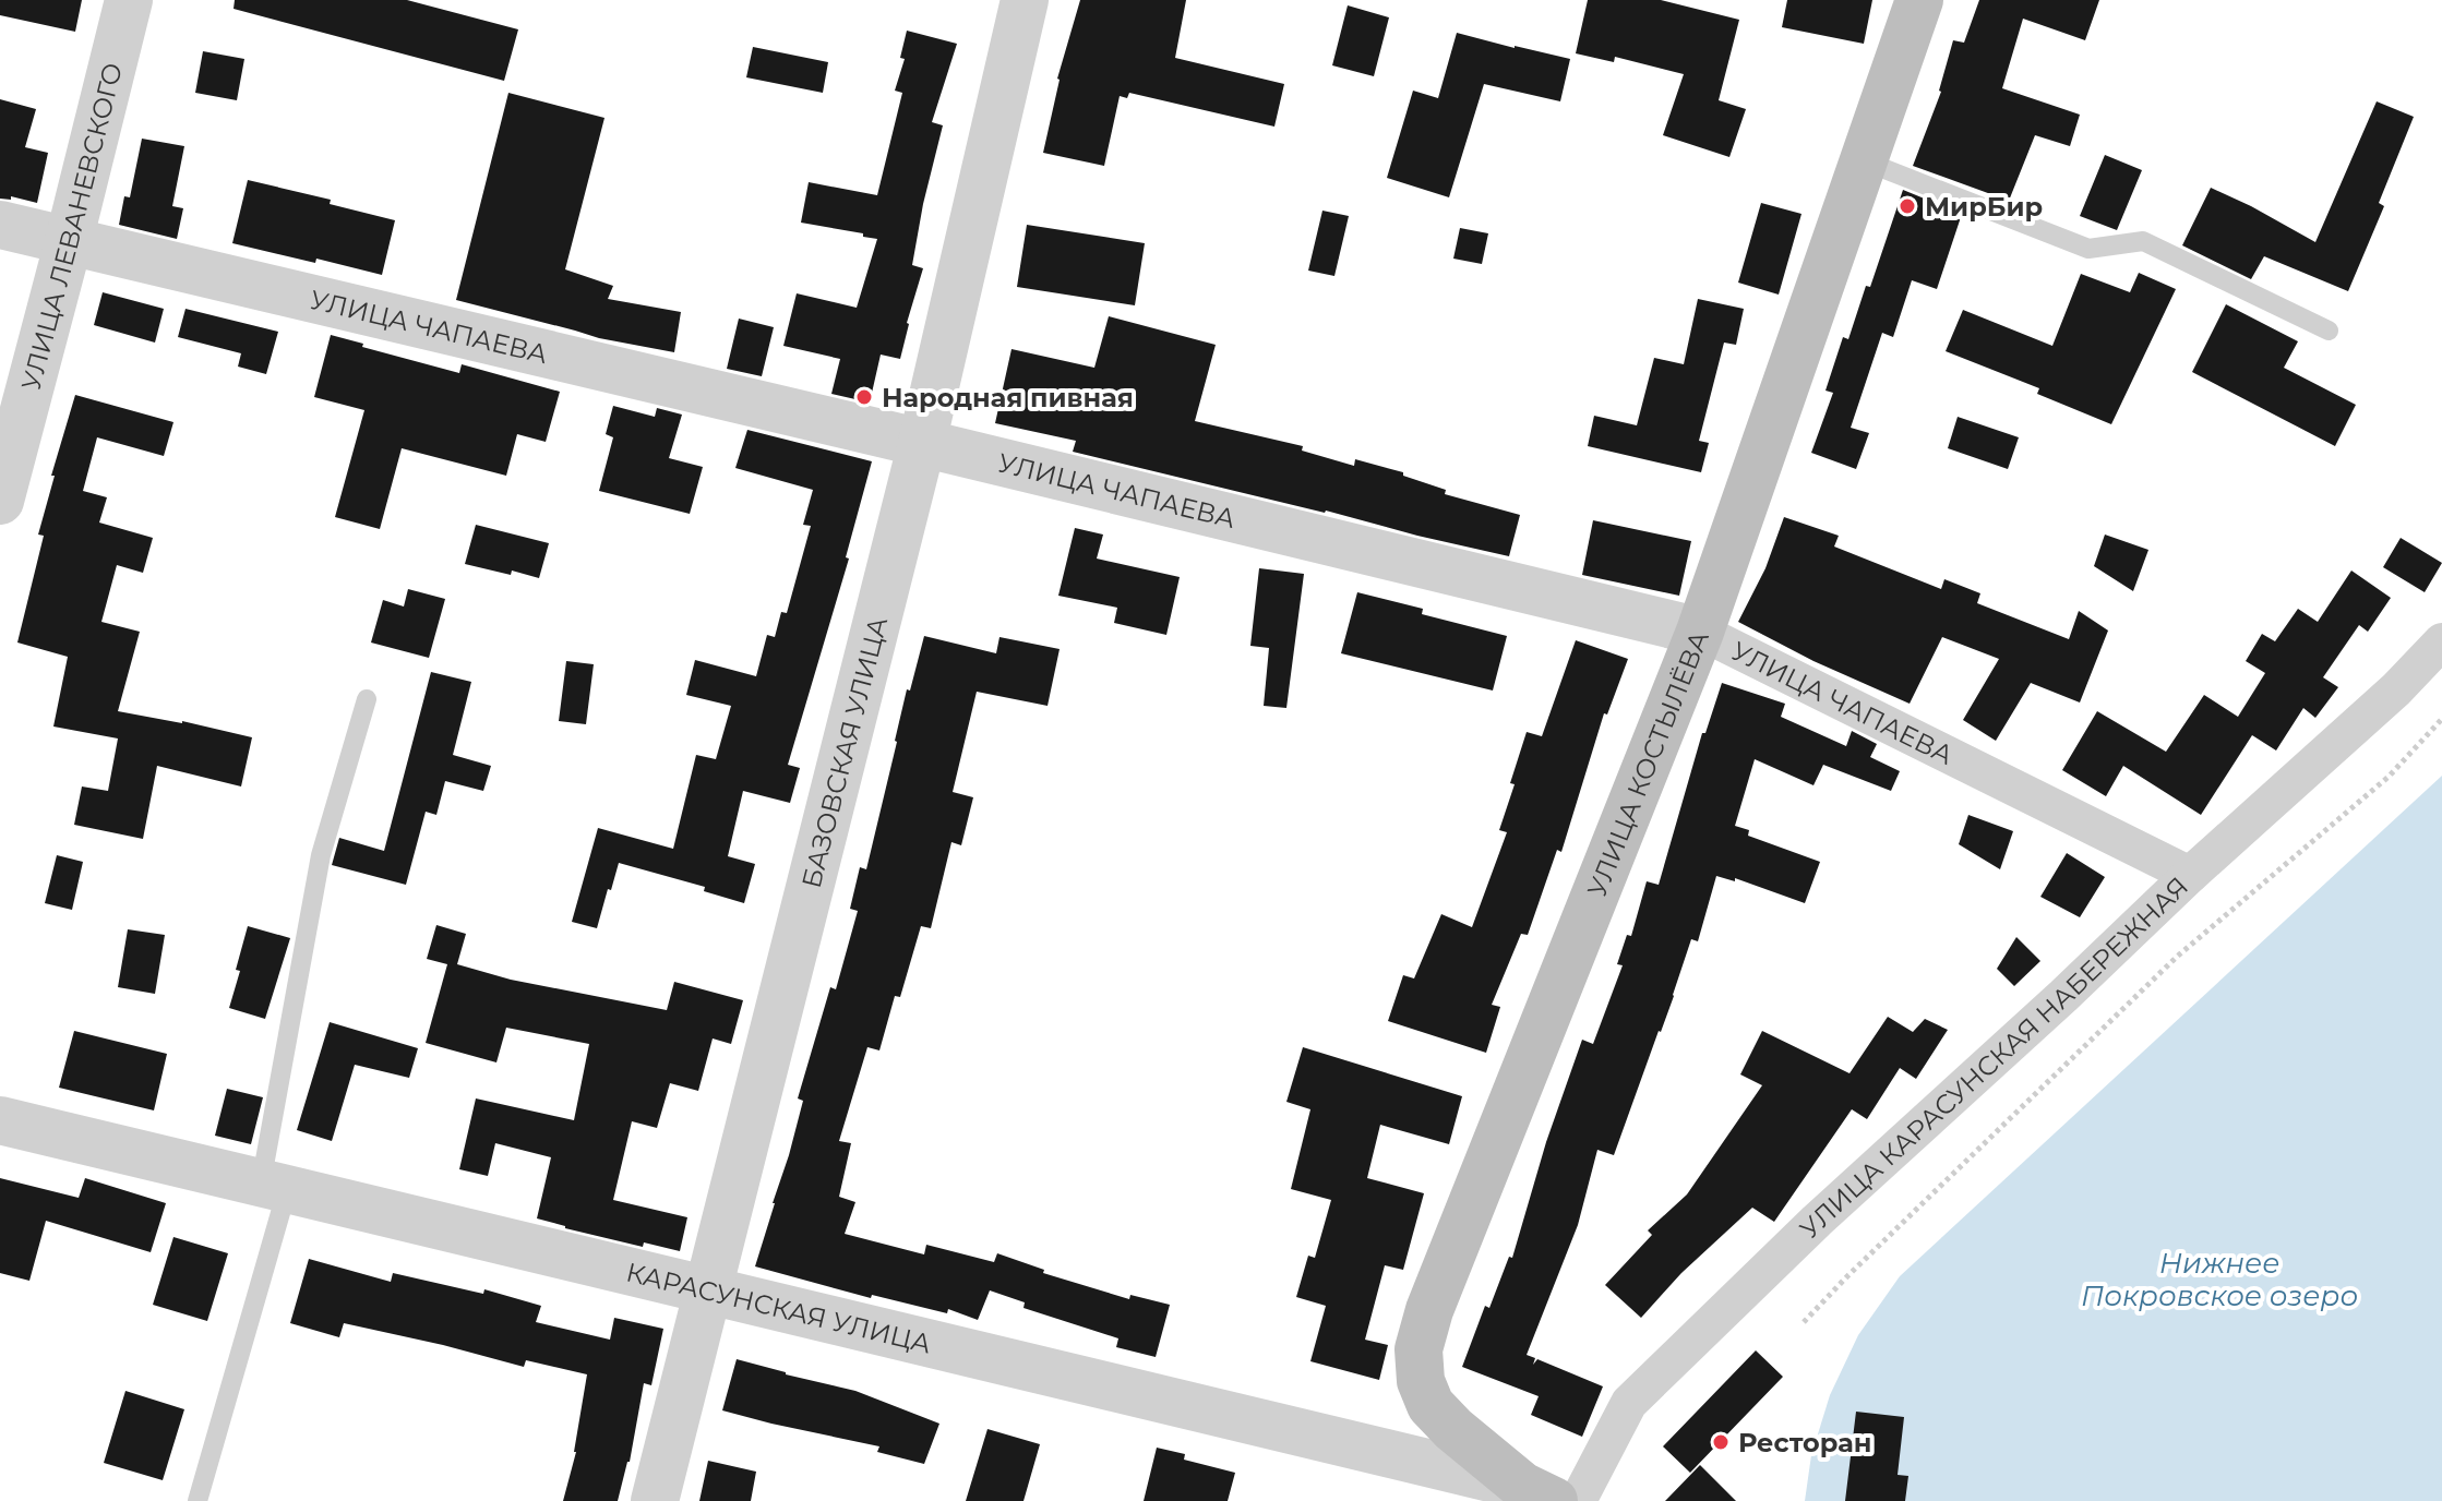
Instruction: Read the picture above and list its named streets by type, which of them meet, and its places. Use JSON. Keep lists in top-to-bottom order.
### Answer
{
  "streets": {
    "main road": ["УЛИЦА КОСТЫЛЁВА"],
    "street": [
      "УЛИЦА ЛЕВАНЕВСКОГО",
      "УЛИЦА ЧАПАЕВА",
      "БАЗОВСКАЯ УЛИЦА",
      "УЛИЦА КАРАСУНСКАЯ НАБЕРЕЖНАЯ",
      "КАРАСУНСКАЯ УЛИЦА"
    ]
  },
  "crossings": [
    ["УЛИЦА ЛЕВАНЕВСКОГО", "УЛИЦА ЧАПАЕВА"],
    ["УЛИЦА ЧАПАЕВА", "БАЗОВСКАЯ УЛИЦА"],
    ["УЛИЦА ЧАПАЕВА", "УЛИЦА КОСТЫЛЁВА"],
    ["УЛИЦА ЧАПАЕВА", "УЛИЦА КАРАСУНСКАЯ НАБЕРЕЖНАЯ"],
    ["БАЗОВСКАЯ УЛИЦА", "КАРАСУНСКАЯ УЛИЦА"],
    ["УЛИЦА КОСТЫЛЁВА", "КАРАСУНСКАЯ УЛИЦА"]
  ],
  "water": ["Нижнее Покровское озеро"],
  "places": ["МирБир", "Народная пивная", "Ресторан"]
}
